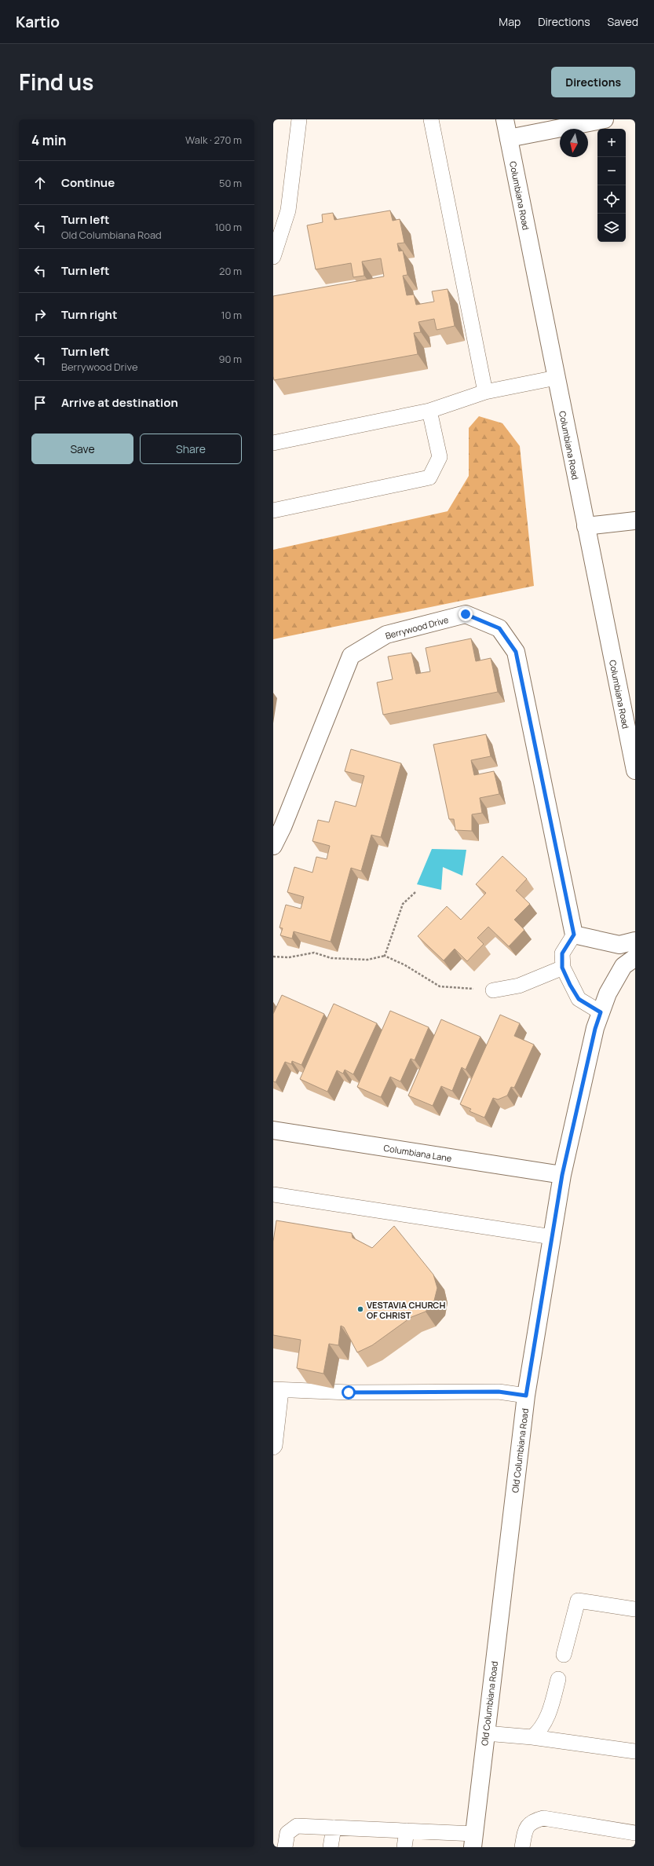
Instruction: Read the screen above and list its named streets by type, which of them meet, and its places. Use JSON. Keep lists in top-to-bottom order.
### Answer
{
  "streets": {
    "street": [
      "Columbiana Road",
      "Berrywood Drive",
      "Columbiana Lane",
      "Old Columbiana Road"
    ]
  },
  "crossings": [
    ["Columbiana Lane", "Old Columbiana Road"]
  ],
  "places": ["VESTAVIA CHURCH OF CHRIST"],
  "north": "bottom",
  "page": {
    "header": "Kartio",
    "nav": ["Map", "Directions", "Saved"],
    "title": "Find us",
    "buttons": [
      "Directions",
      ["Save", "Share"]
    ],
    "heading": ["4 min", "Walk · 270 m"],
    "map_buttons": ["+", "−"],
    "list": [
      ["Continue", "50 m"],
      ["Turn left", "Old Columbiana Road", "100 m"],
      ["Turn left", "20 m"],
      ["Turn right", "10 m"],
      ["Turn left", "Berrywood Drive", "90 m"],
      "Arrive at destination"
    ]
  }
}
